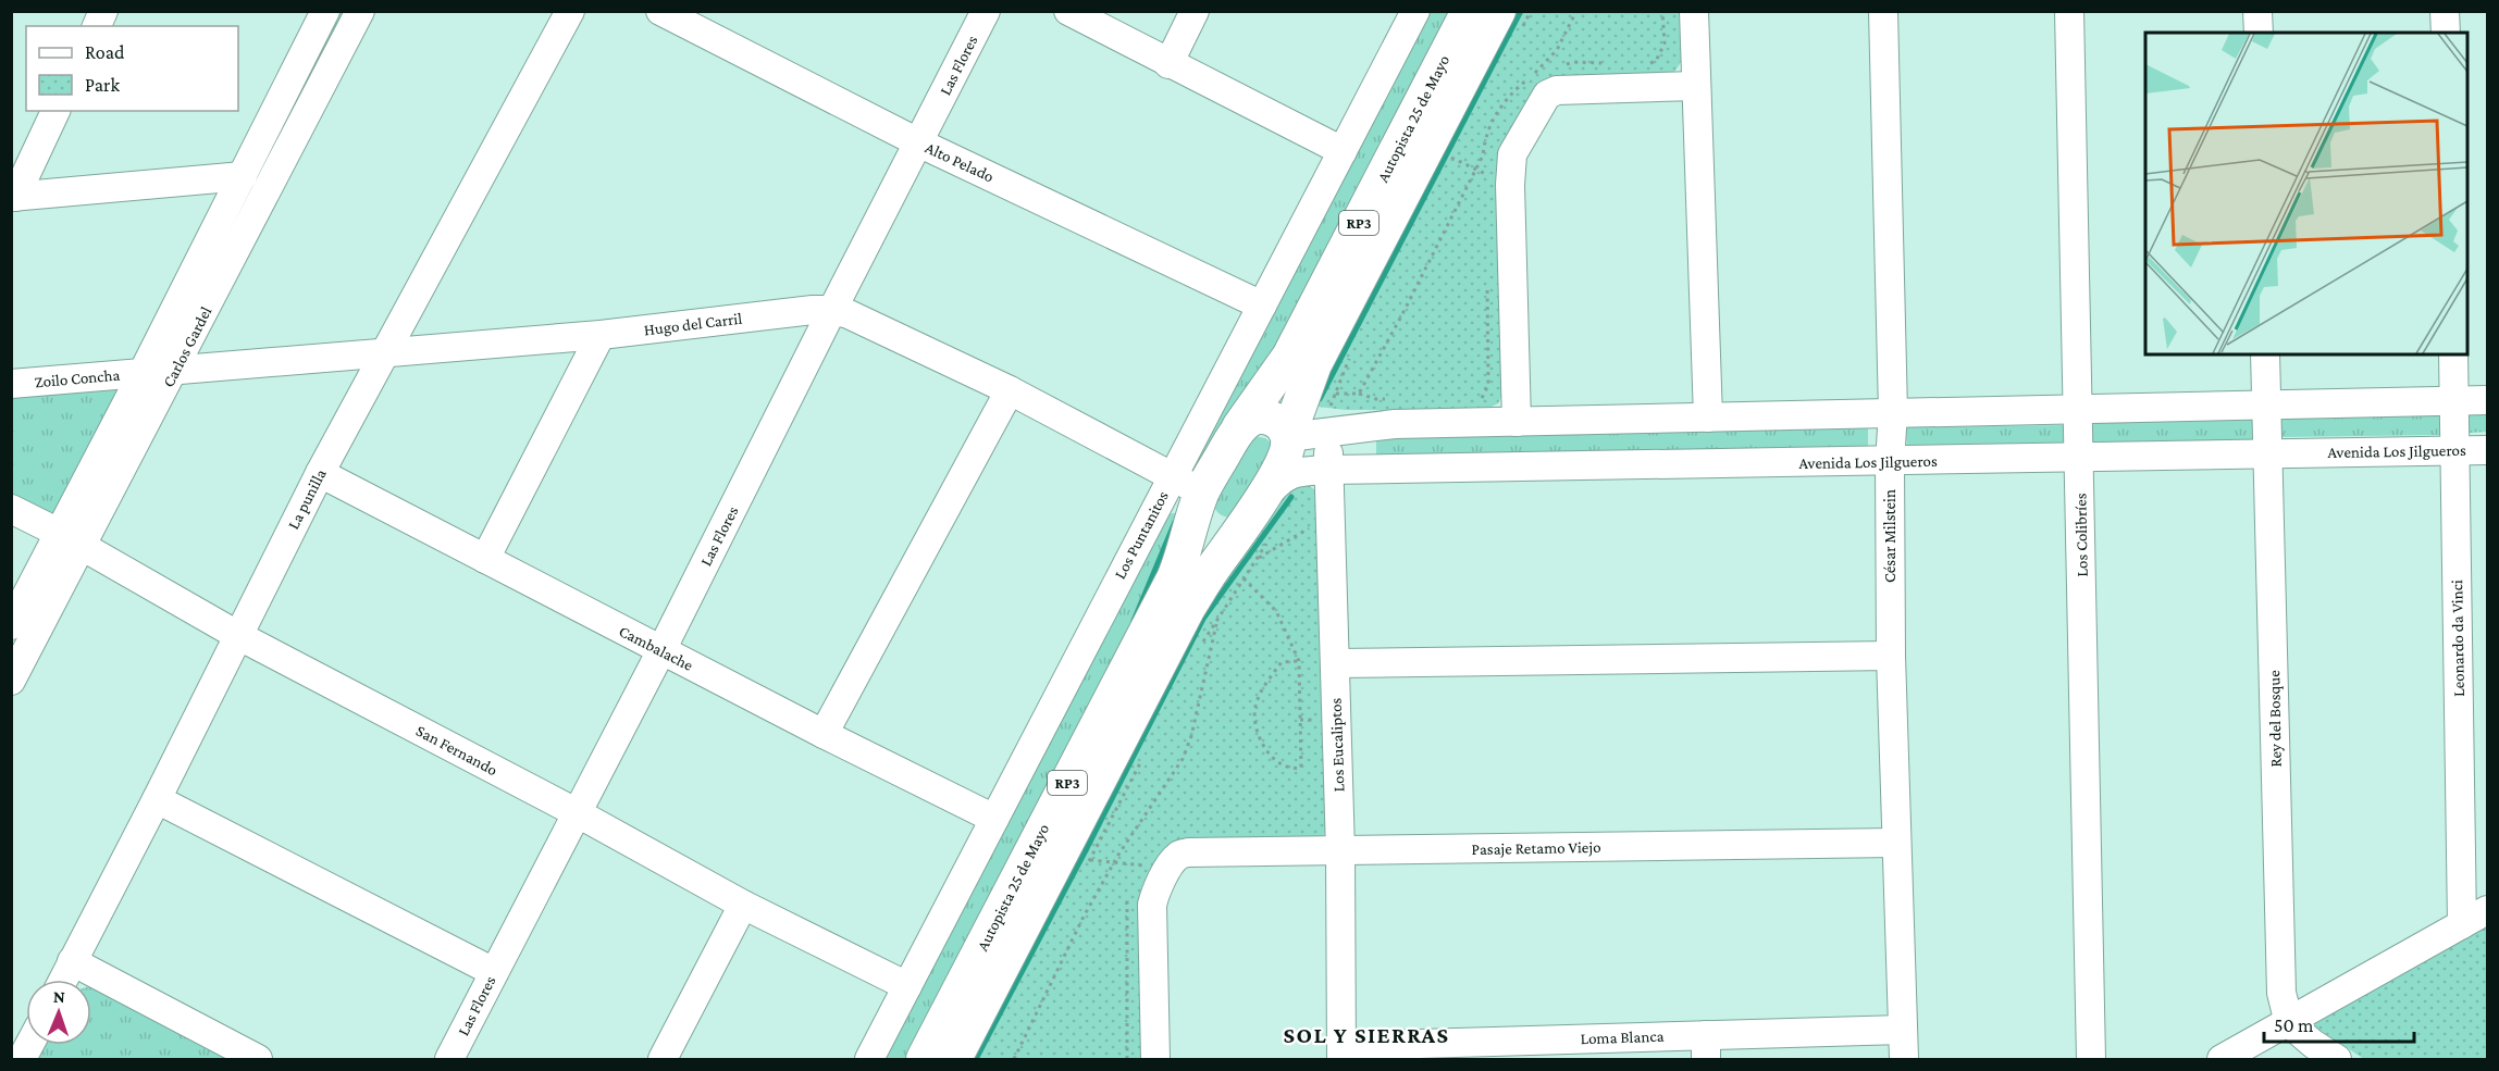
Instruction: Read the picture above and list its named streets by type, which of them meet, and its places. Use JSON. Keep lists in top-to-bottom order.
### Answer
{
  "streets": {
    "main road": ["Autopista 25 de Mayo", "RP3"],
    "street": [
      "Las Flores",
      "Alto Pelado",
      "Hugo del Carril",
      "Carlos Gardel",
      "Zoilo Concha",
      "Avenida Los Jilgueros",
      "La punilla",
      "Los Puntanitos",
      "Los Colibríes",
      "César Milstein",
      "Leonardo da Vinci",
      "Cambalache",
      "Rey del Bosque",
      "Los Eucaliptos",
      "San Fernando",
      "Pasaje Retamo Viejo",
      "Loma Blanca"
    ]
  },
  "crossings": [
    ["Las Flores", "Alto Pelado"],
    ["Las Flores", "Hugo del Carril"],
    ["Las Flores", "Cambalache"],
    ["Las Flores", "San Fernando"],
    ["Autopista 25 de Mayo", "RP3"],
    ["Autopista 25 de Mayo", "Hugo del Carril"],
    ["Autopista 25 de Mayo", "Avenida Los Jilgueros"],
    ["Alto Pelado", "Los Puntanitos"],
    ["RP3", "Hugo del Carril"],
    ["RP3", "Avenida Los Jilgueros"],
    ["Hugo del Carril", "Carlos Gardel"],
    ["Hugo del Carril", "Zoilo Concha"],
    ["Hugo del Carril", "La punilla"],
    ["Hugo del Carril", "Los Puntanitos"],
    ["Carlos Gardel", "Zoilo Concha"],
    ["Carlos Gardel", "San Fernando"],
    ["Avenida Los Jilgueros", "Los Colibríes"],
    ["Avenida Los Jilgueros", "César Milstein"],
    ["Avenida Los Jilgueros", "Leonardo da Vinci"],
    ["Avenida Los Jilgueros", "Rey del Bosque"],
    ["Avenida Los Jilgueros", "Los Eucaliptos"],
    ["La punilla", "Cambalache"],
    ["La punilla", "San Fernando"],
    ["Los Puntanitos", "Cambalache"],
    ["Los Puntanitos", "San Fernando"],
    ["César Milstein", "Pasaje Retamo Viejo"],
    ["César Milstein", "Loma Blanca"],
    ["Los Eucaliptos", "Pasaje Retamo Viejo"],
    ["Los Eucaliptos", "Loma Blanca"]
  ],
  "districts": ["SOL Y SIERRAS"],
  "legend": ["Road", "Park"],
  "scale_bar": "50 m",
  "north": "top"
}
